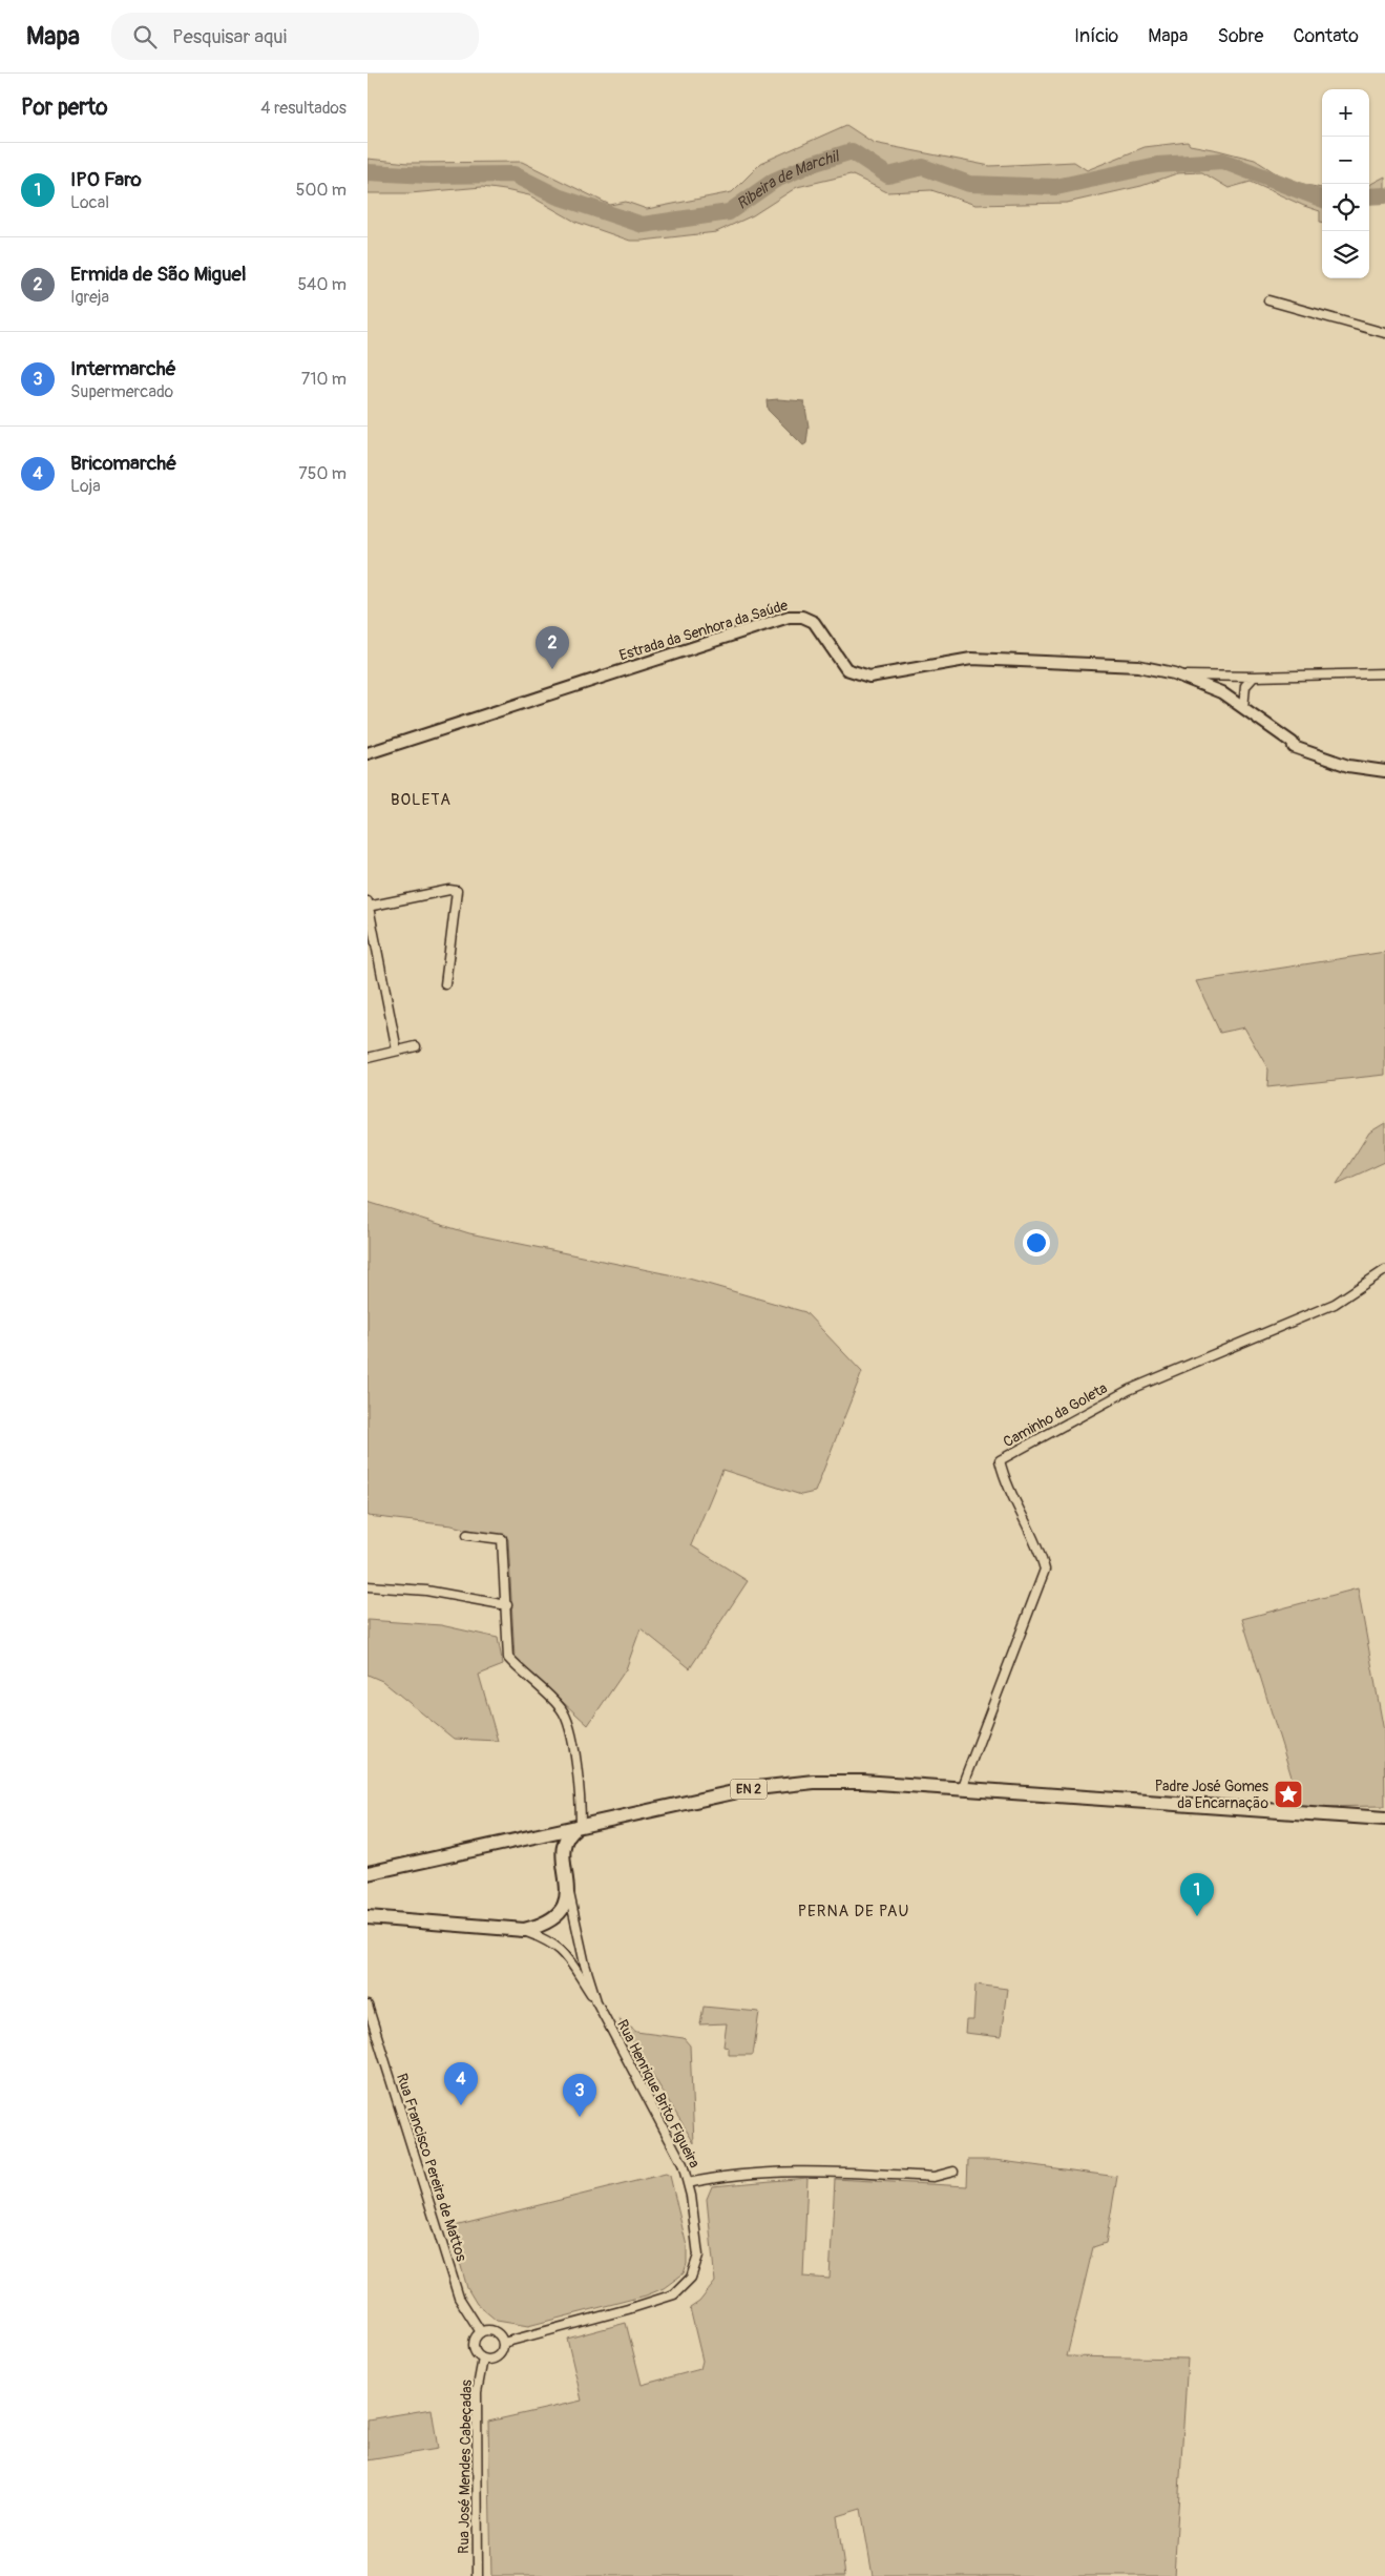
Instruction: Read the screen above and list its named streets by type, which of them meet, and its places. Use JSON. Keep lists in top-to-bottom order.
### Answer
{
  "streets": {
    "main road": ["EN 2"],
    "street": [
      "Estrada da Senhora da Saúde",
      "Caminho da Goleta",
      "Rua Henrique Brito Figueira",
      "Rua Francisco Pereira de Mattos",
      "Rua José Mendes Cabeçadas"
    ]
  },
  "crossings": [
    ["Caminho da Goleta", "EN 2"],
    ["Rua Henrique Brito Figueira", "Rua Francisco Pereira de Mattos"],
    ["Rua Henrique Brito Figueira", "Rua José Mendes Cabeçadas"],
    ["Rua Francisco Pereira de Mattos", "Rua José Mendes Cabeçadas"]
  ],
  "districts": ["BOLETA", "PERNA DE PAU"],
  "water": ["Ribeira de Marchil"],
  "places": {
    "place": ["Padre José Gomes da Encarnação"]
  },
  "page": {
    "header": "Mapa",
    "search": "Pesquisar aqui",
    "nav": [
      "Início",
      "Mapa",
      "Sobre",
      "Contato"
    ],
    "heading": ["Por perto", "4 resultados"],
    "map_buttons": ["+", "−"],
    "list": [
      {
        "mark": "1",
        "name": "IPO Faro",
        "note": "Local",
        "value": "500 m"
      },
      {
        "mark": "2",
        "name": "Ermida de São Miguel",
        "note": "Igreja",
        "value": "540 m"
      },
      {
        "mark": "3",
        "name": "Intermarché",
        "note": "Supermercado",
        "value": "710 m"
      },
      {
        "mark": "4",
        "name": "Bricomarché",
        "note": "Loja",
        "value": "750 m"
      }
    ],
    "pins": [
      "2",
      "1",
      "4",
      "3"
    ]
  }
}
